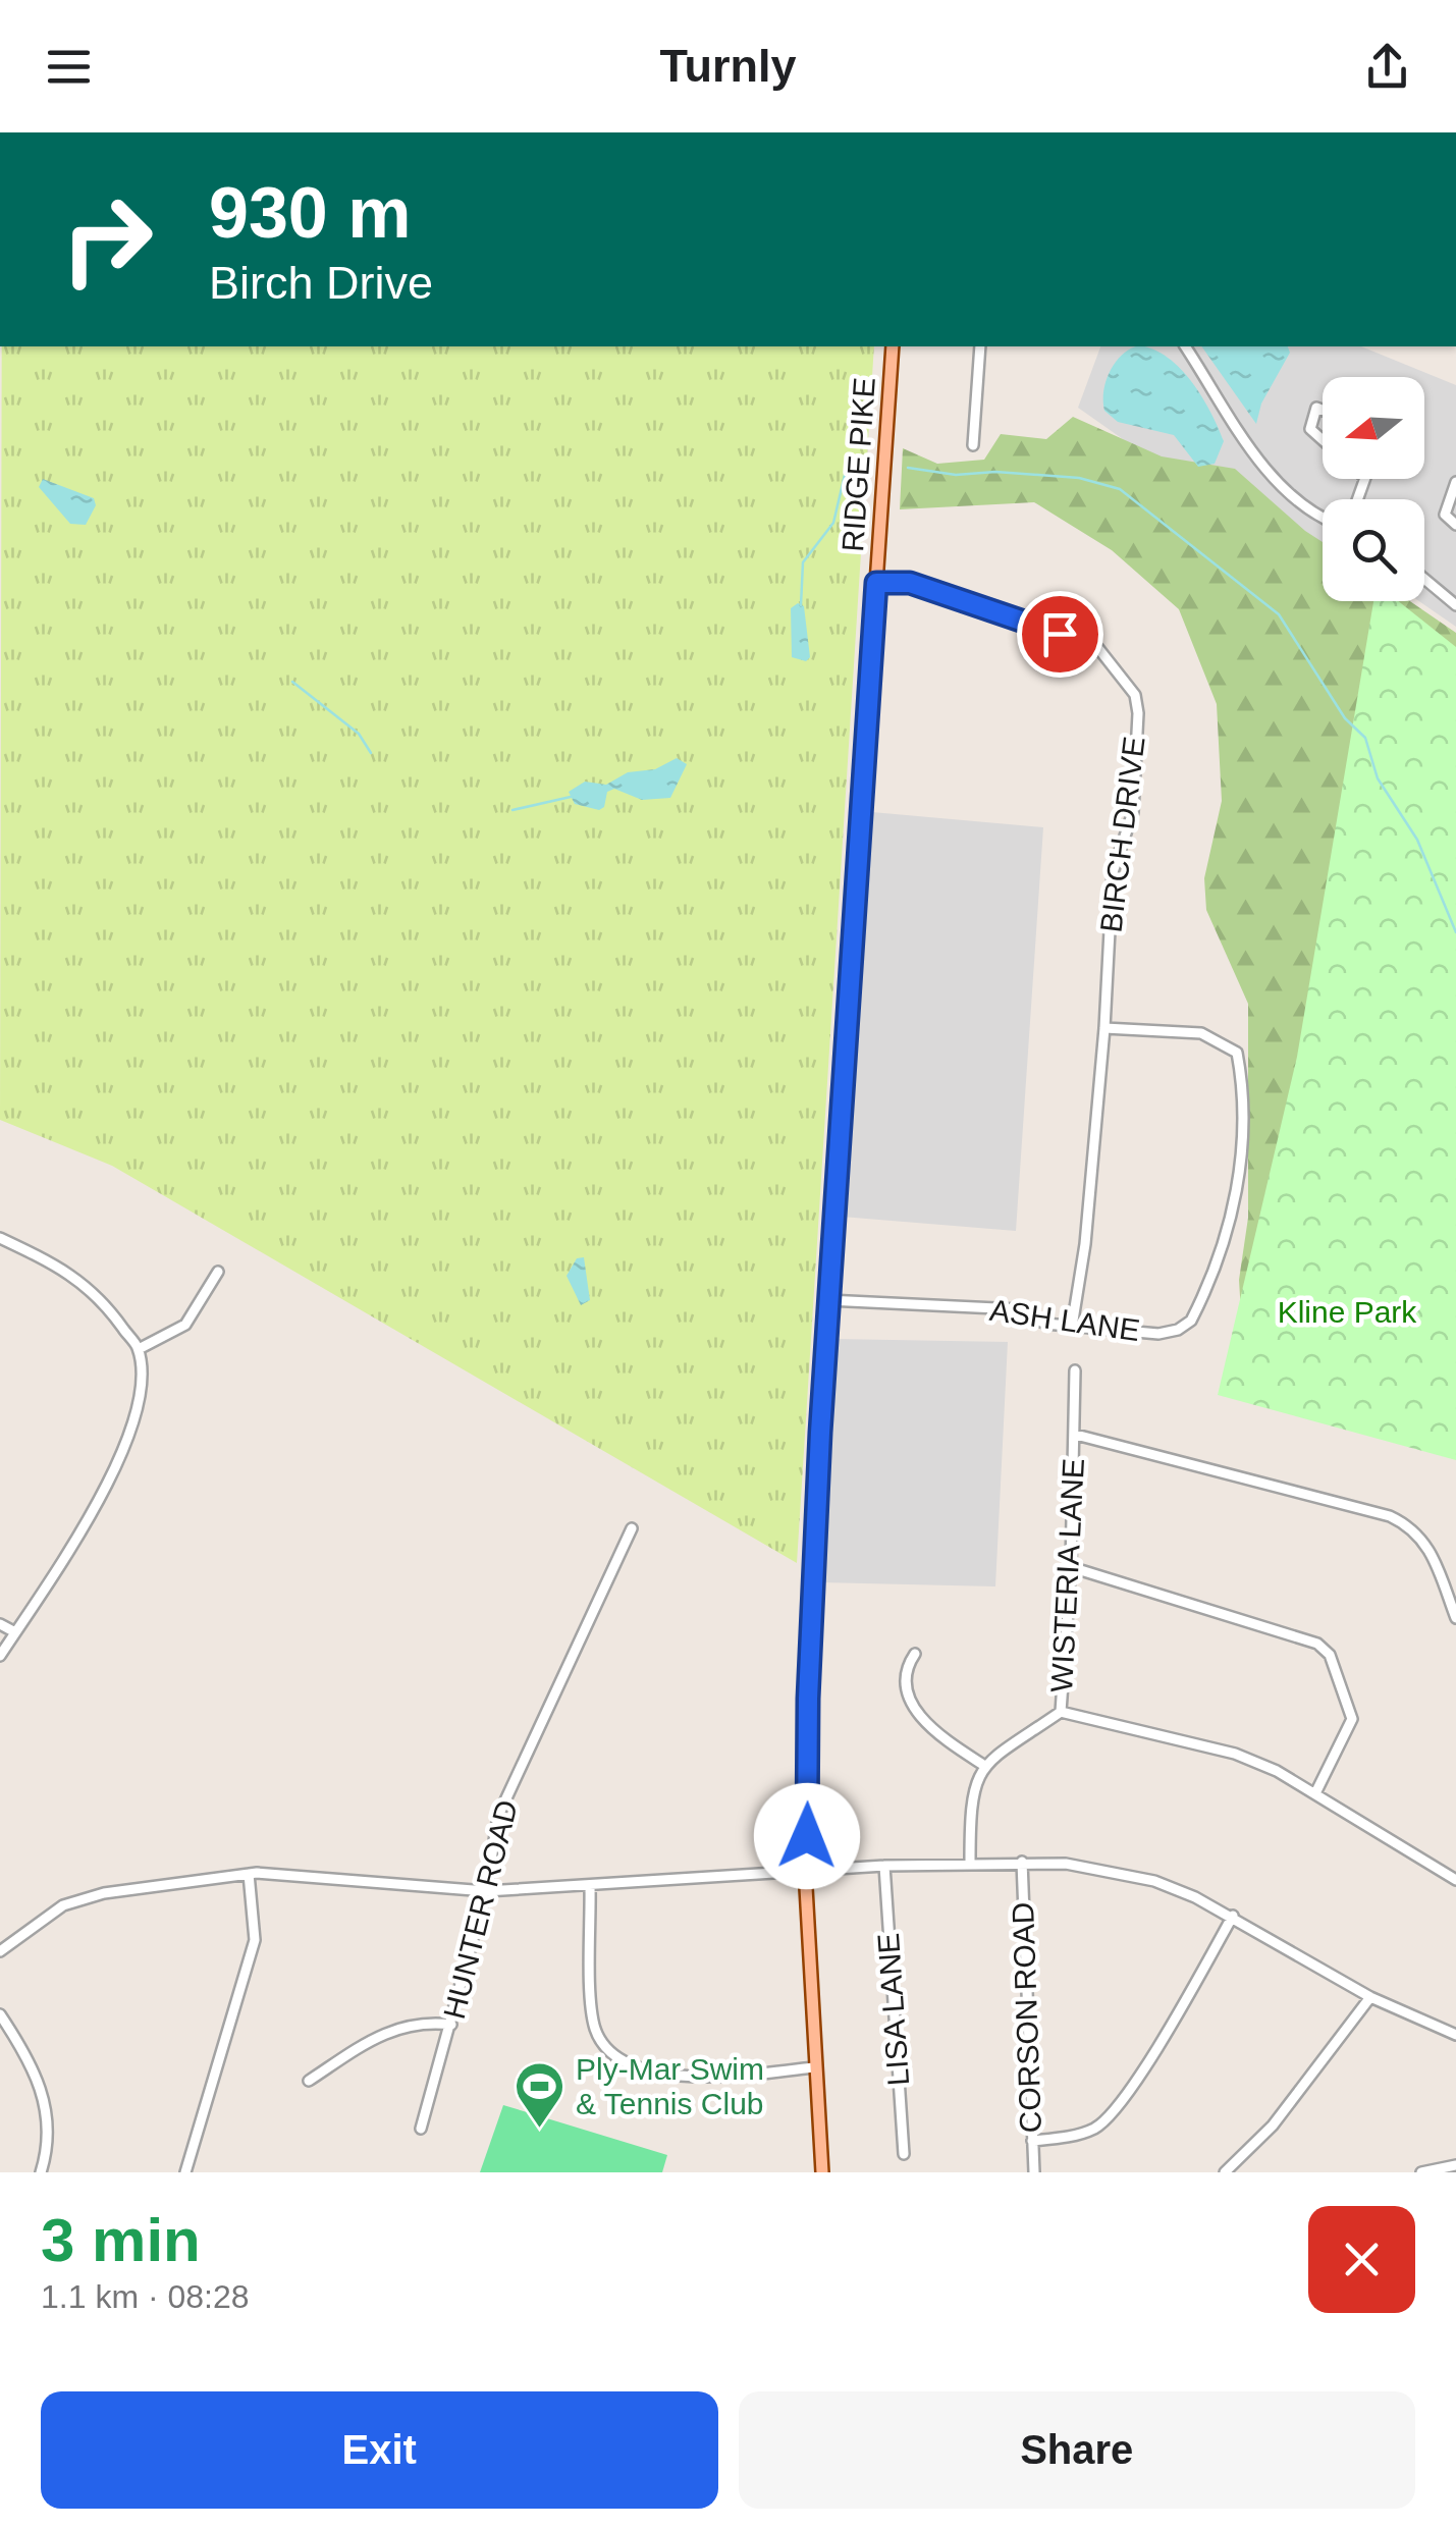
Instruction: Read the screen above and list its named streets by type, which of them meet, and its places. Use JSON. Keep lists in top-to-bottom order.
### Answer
{
  "streets": {
    "main road": ["RIDGE PIKE"],
    "street": [
      "BIRCH DRIVE",
      "ASH LANE",
      "WISTERIA LANE",
      "HUNTER ROAD",
      "LISA LANE",
      "CORSON ROAD"
    ]
  },
  "crossings": [
    ["RIDGE PIKE", "BIRCH DRIVE"],
    ["RIDGE PIKE", "ASH LANE"],
    ["BIRCH DRIVE", "ASH LANE"]
  ],
  "parks": ["Kline Park"],
  "places": {
    "sports": ["Ply-Mar Swim & Tennis Club"]
  },
  "north": "left",
  "page": {
    "header": "Turnly",
    "turn": ["930 m", "Birch Drive"],
    "heading": ["3 min", "1.1 km · 08:28"],
    "buttons": ["Exit", "Share"]
  }
}
